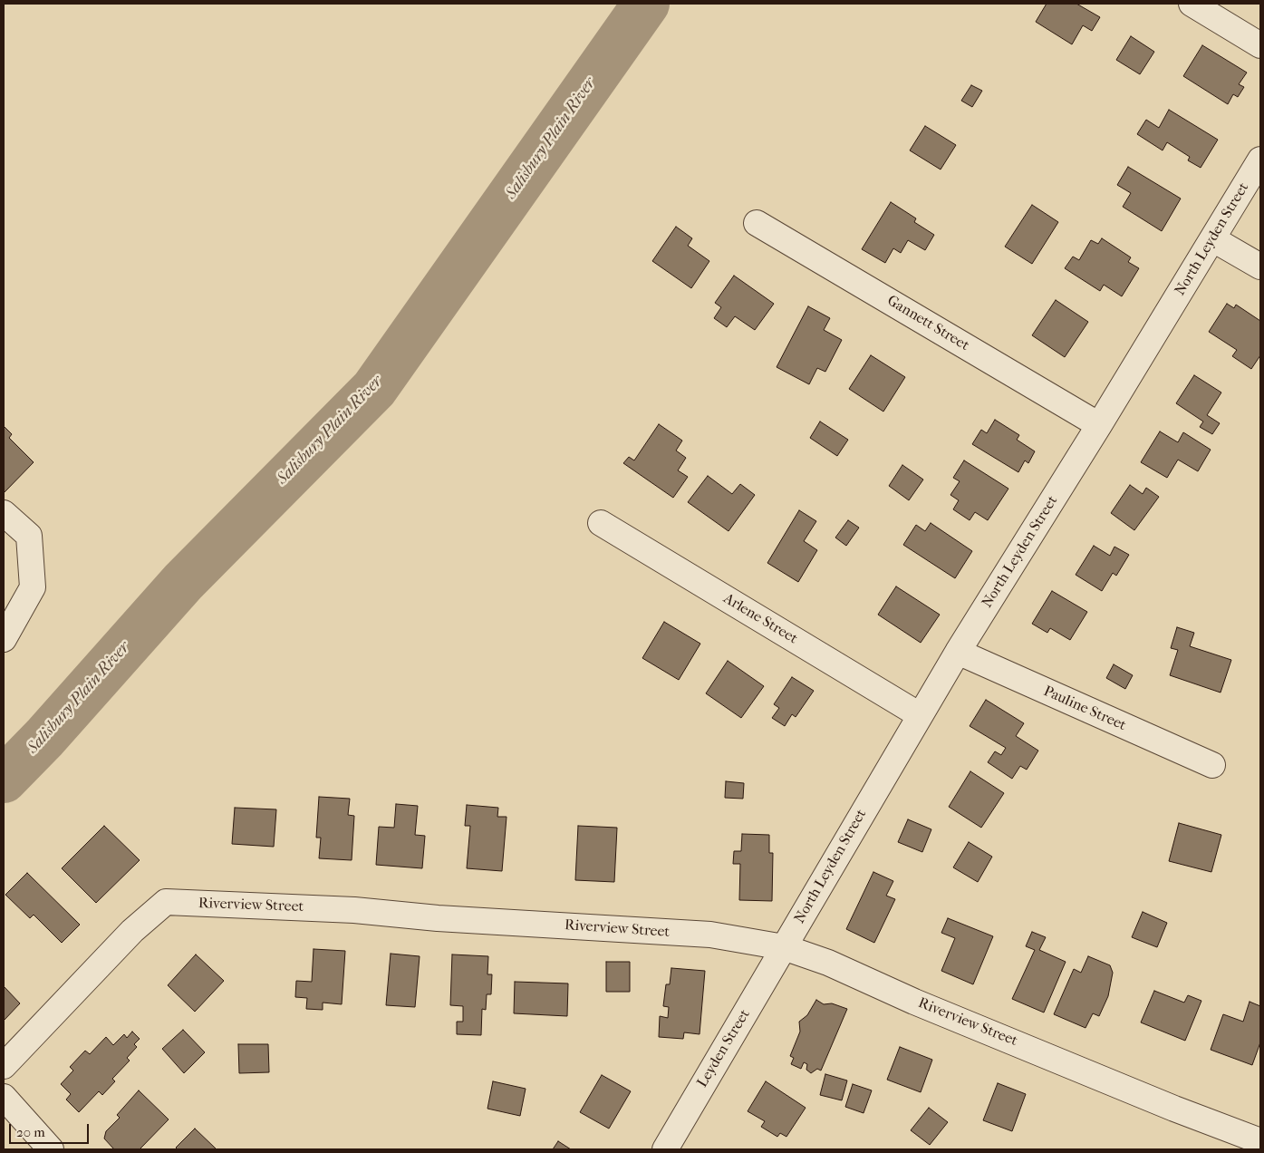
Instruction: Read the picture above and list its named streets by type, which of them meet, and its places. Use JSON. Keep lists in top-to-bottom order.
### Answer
{
  "streets": {
    "street": [
      "North Leyden Street",
      "Gannett Street",
      "Arlene Street",
      "Pauline Street",
      "Riverview Street",
      "Leyden Street"
    ]
  },
  "crossings": [
    ["North Leyden Street", "Gannett Street"],
    ["North Leyden Street", "Arlene Street"],
    ["North Leyden Street", "Pauline Street"],
    ["North Leyden Street", "Riverview Street"],
    ["North Leyden Street", "Leyden Street"],
    ["Riverview Street", "Leyden Street"]
  ],
  "water": ["Salisbury Plain River"],
  "scale_bar": "20 m"
}
